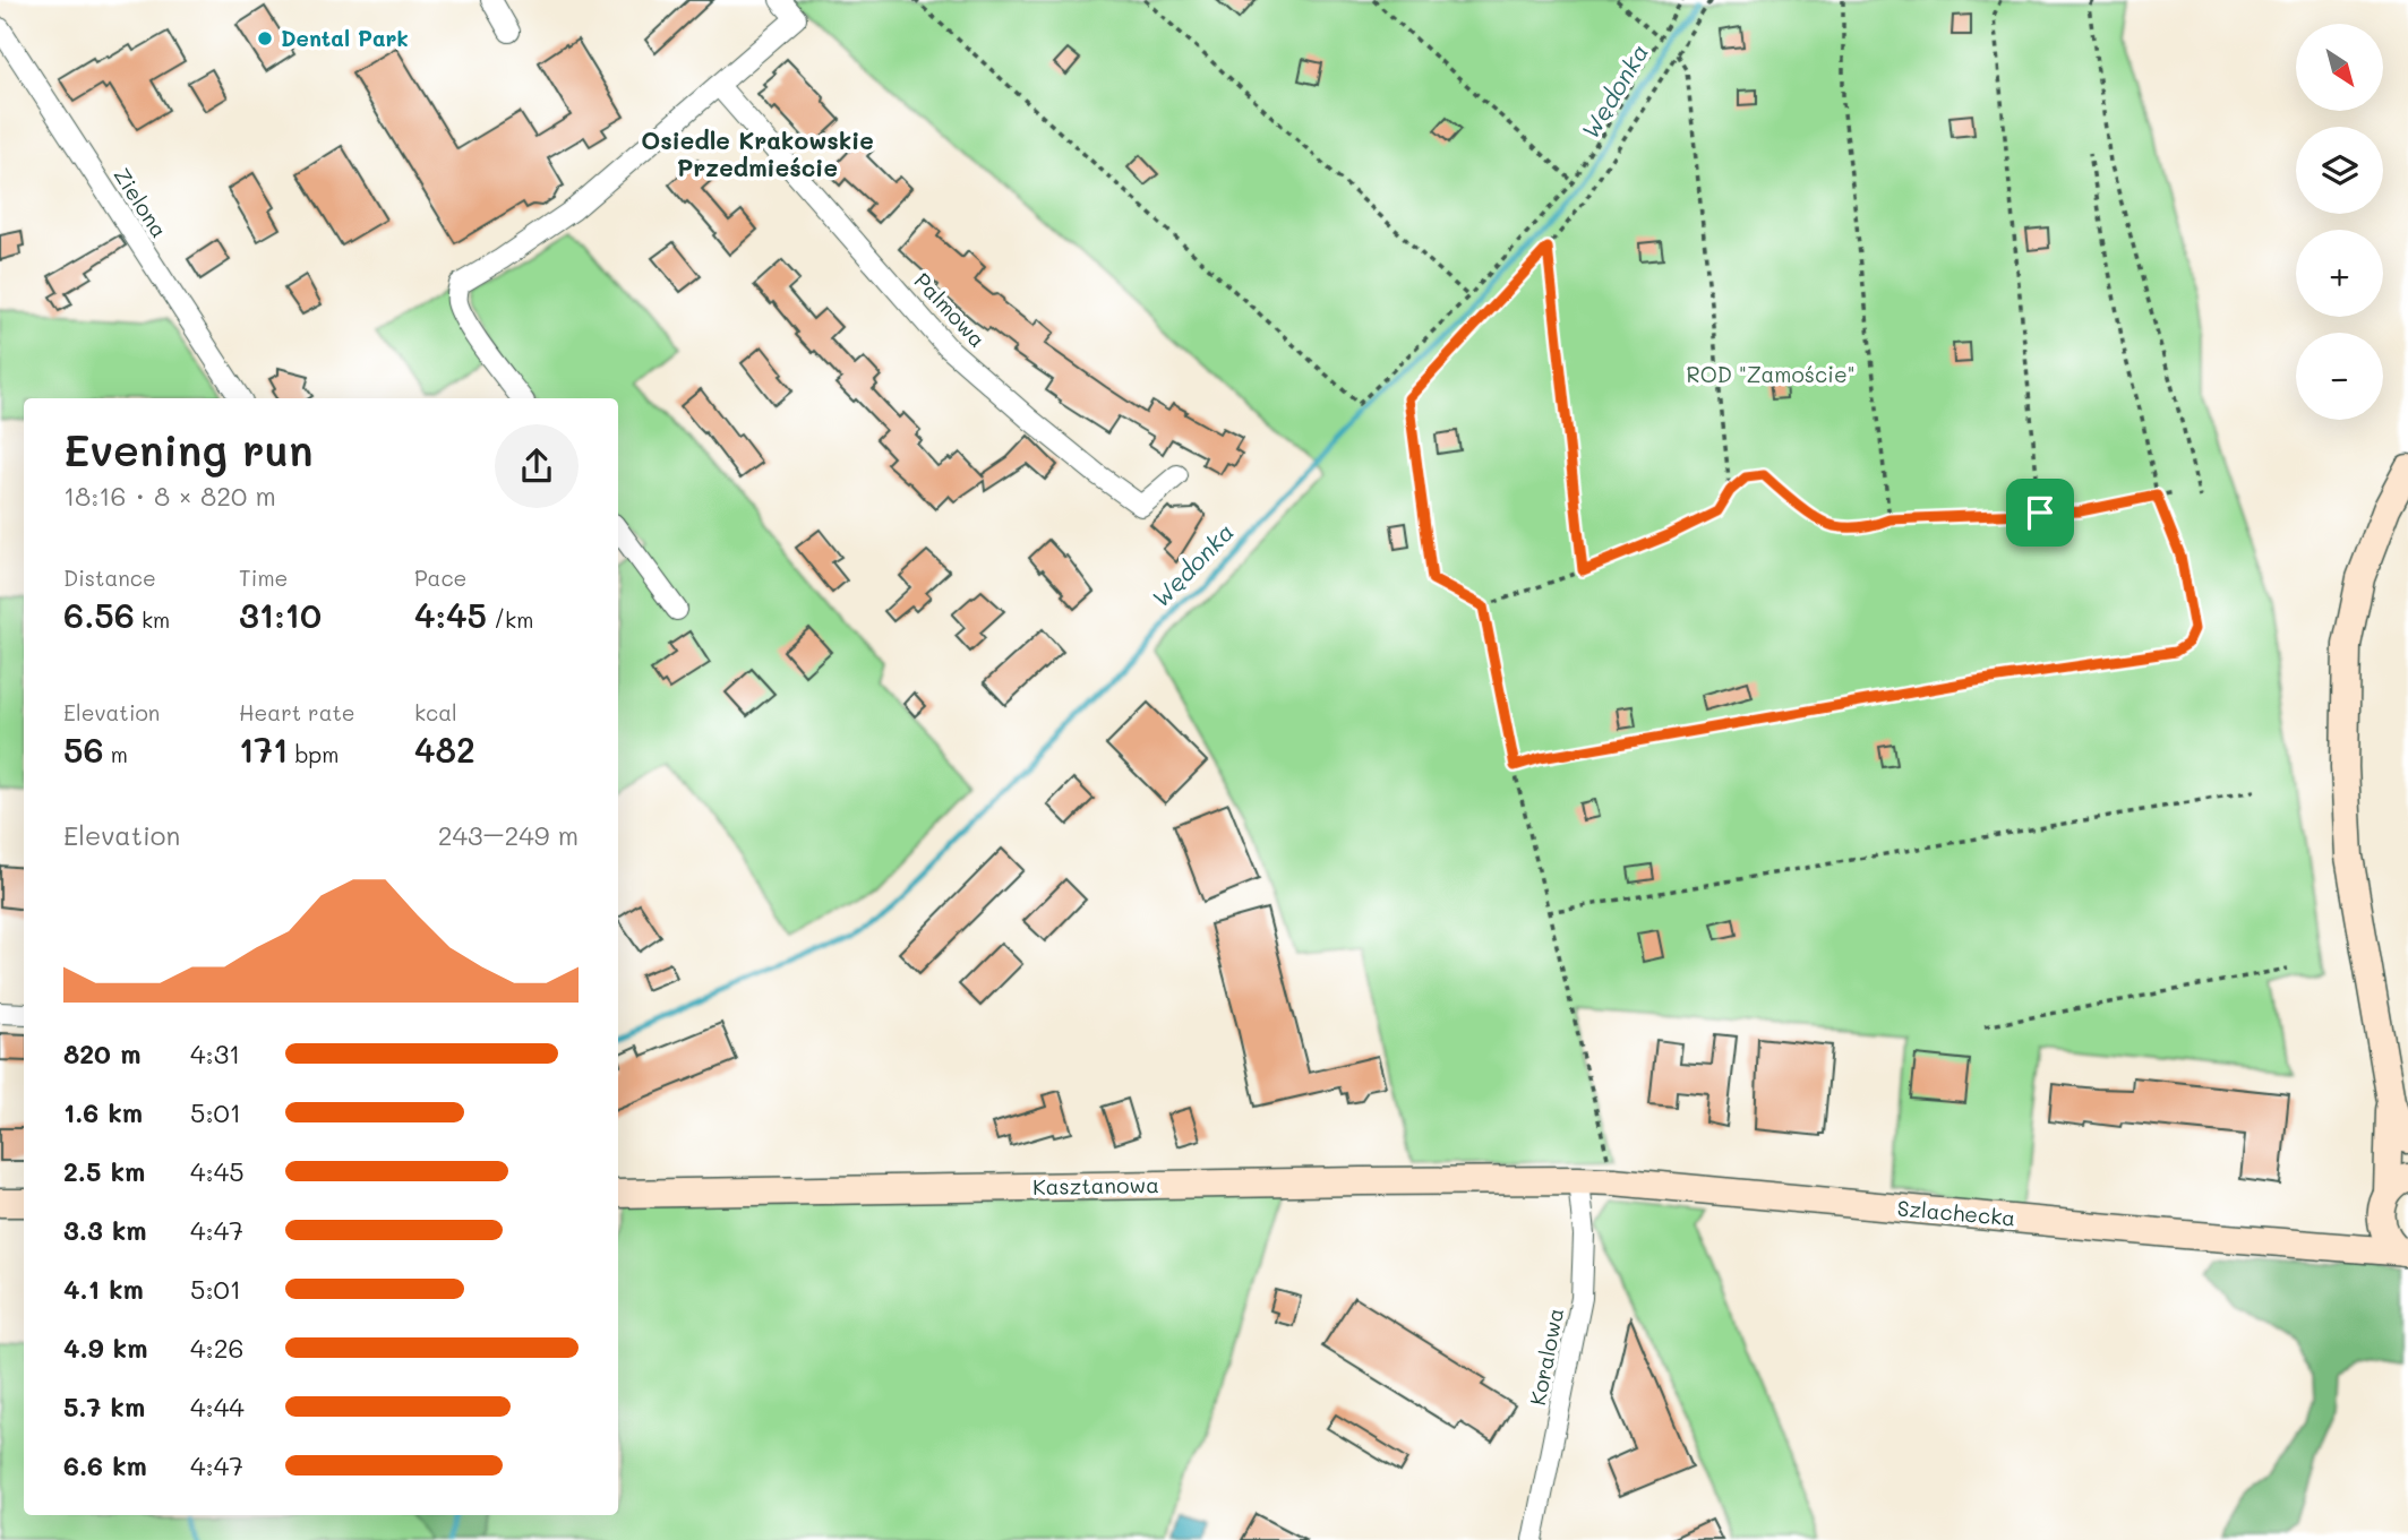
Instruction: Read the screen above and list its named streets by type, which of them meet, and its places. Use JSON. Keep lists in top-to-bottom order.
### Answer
{
  "streets": {
    "street": [
      "Zielona",
      "Palmowa",
      "Kasztanowa",
      "Szlachecka",
      "Koralowa"
    ]
  },
  "crossings": [
    ["Kasztanowa", "Szlachecka"],
    ["Kasztanowa", "Koralowa"],
    ["Szlachecka", "Koralowa"]
  ],
  "districts": ["Osiedle Krakowskie Przedmieście"],
  "water": ["Wędonka"],
  "parks": ["ROD \"Zamoście\""],
  "places": ["Dental Park"],
  "north": "bottom right",
  "page": {
    "map_buttons": ["+", "−"],
    "heading": ["Evening run", "18:16 · 8 × 820 m"],
    "stats": [
      ["Distance", "6.56 km"],
      ["Time", "31:10"],
      ["Pace", "4:45 /km"],
      ["Elevation", "56 m"],
      ["Heart rate", "171 bpm"],
      ["kcal", "482"]
    ],
    "chart": ["Elevation", "243–249 m"],
    "list": [
      {
        "name": "820 m",
        "note": "4:31"
      },
      {
        "name": "1.6 km",
        "note": "5:01"
      },
      {
        "name": "2.5 km",
        "note": "4:45"
      },
      {
        "name": "3.3 km",
        "note": "4:47"
      },
      {
        "name": "4.1 km",
        "note": "5:01"
      },
      {
        "name": "4.9 km",
        "note": "4:26"
      },
      {
        "name": "5.7 km",
        "note": "4:44"
      },
      {
        "name": "6.6 km",
        "note": "4:47"
      }
    ]
  }
}
